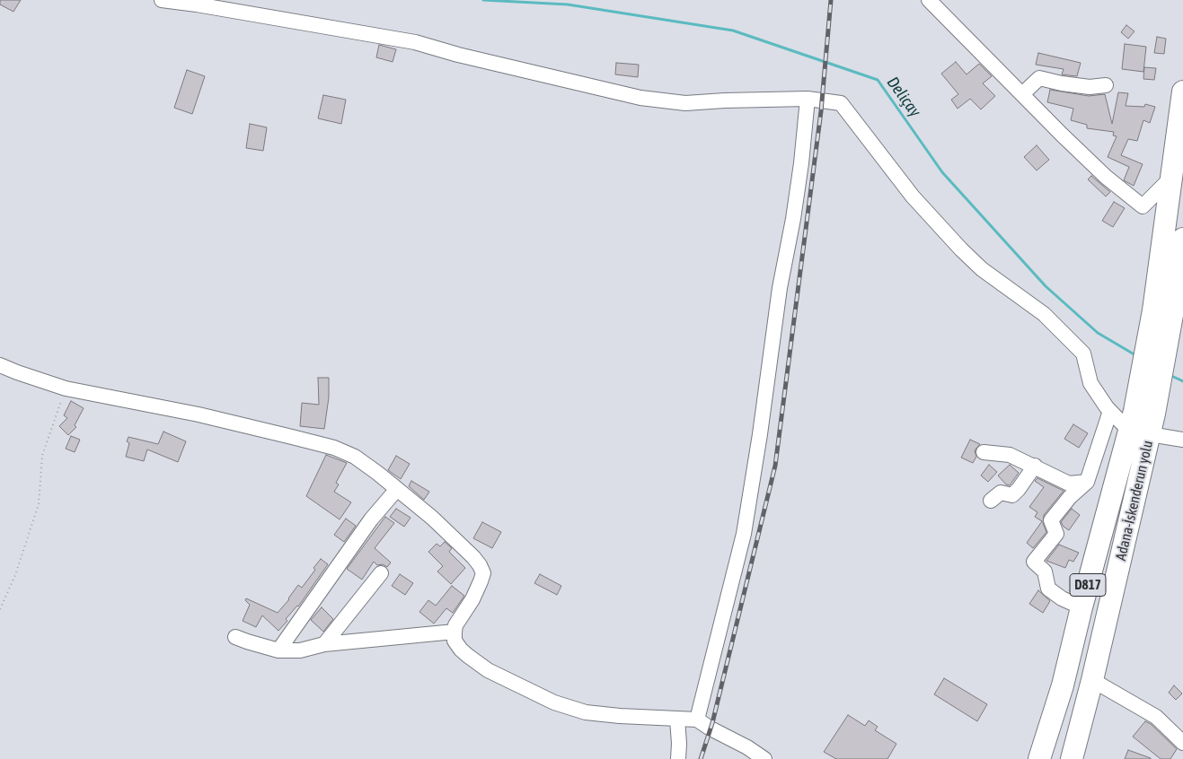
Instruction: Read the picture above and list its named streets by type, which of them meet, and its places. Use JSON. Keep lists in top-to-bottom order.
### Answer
{
  "streets": {
    "highway": ["Adana-İskenderun yolu", "D817"]
  },
  "crossings": [
    ["Adana-İskenderun yolu", "D817"]
  ],
  "water": ["Deliçay"]
}
